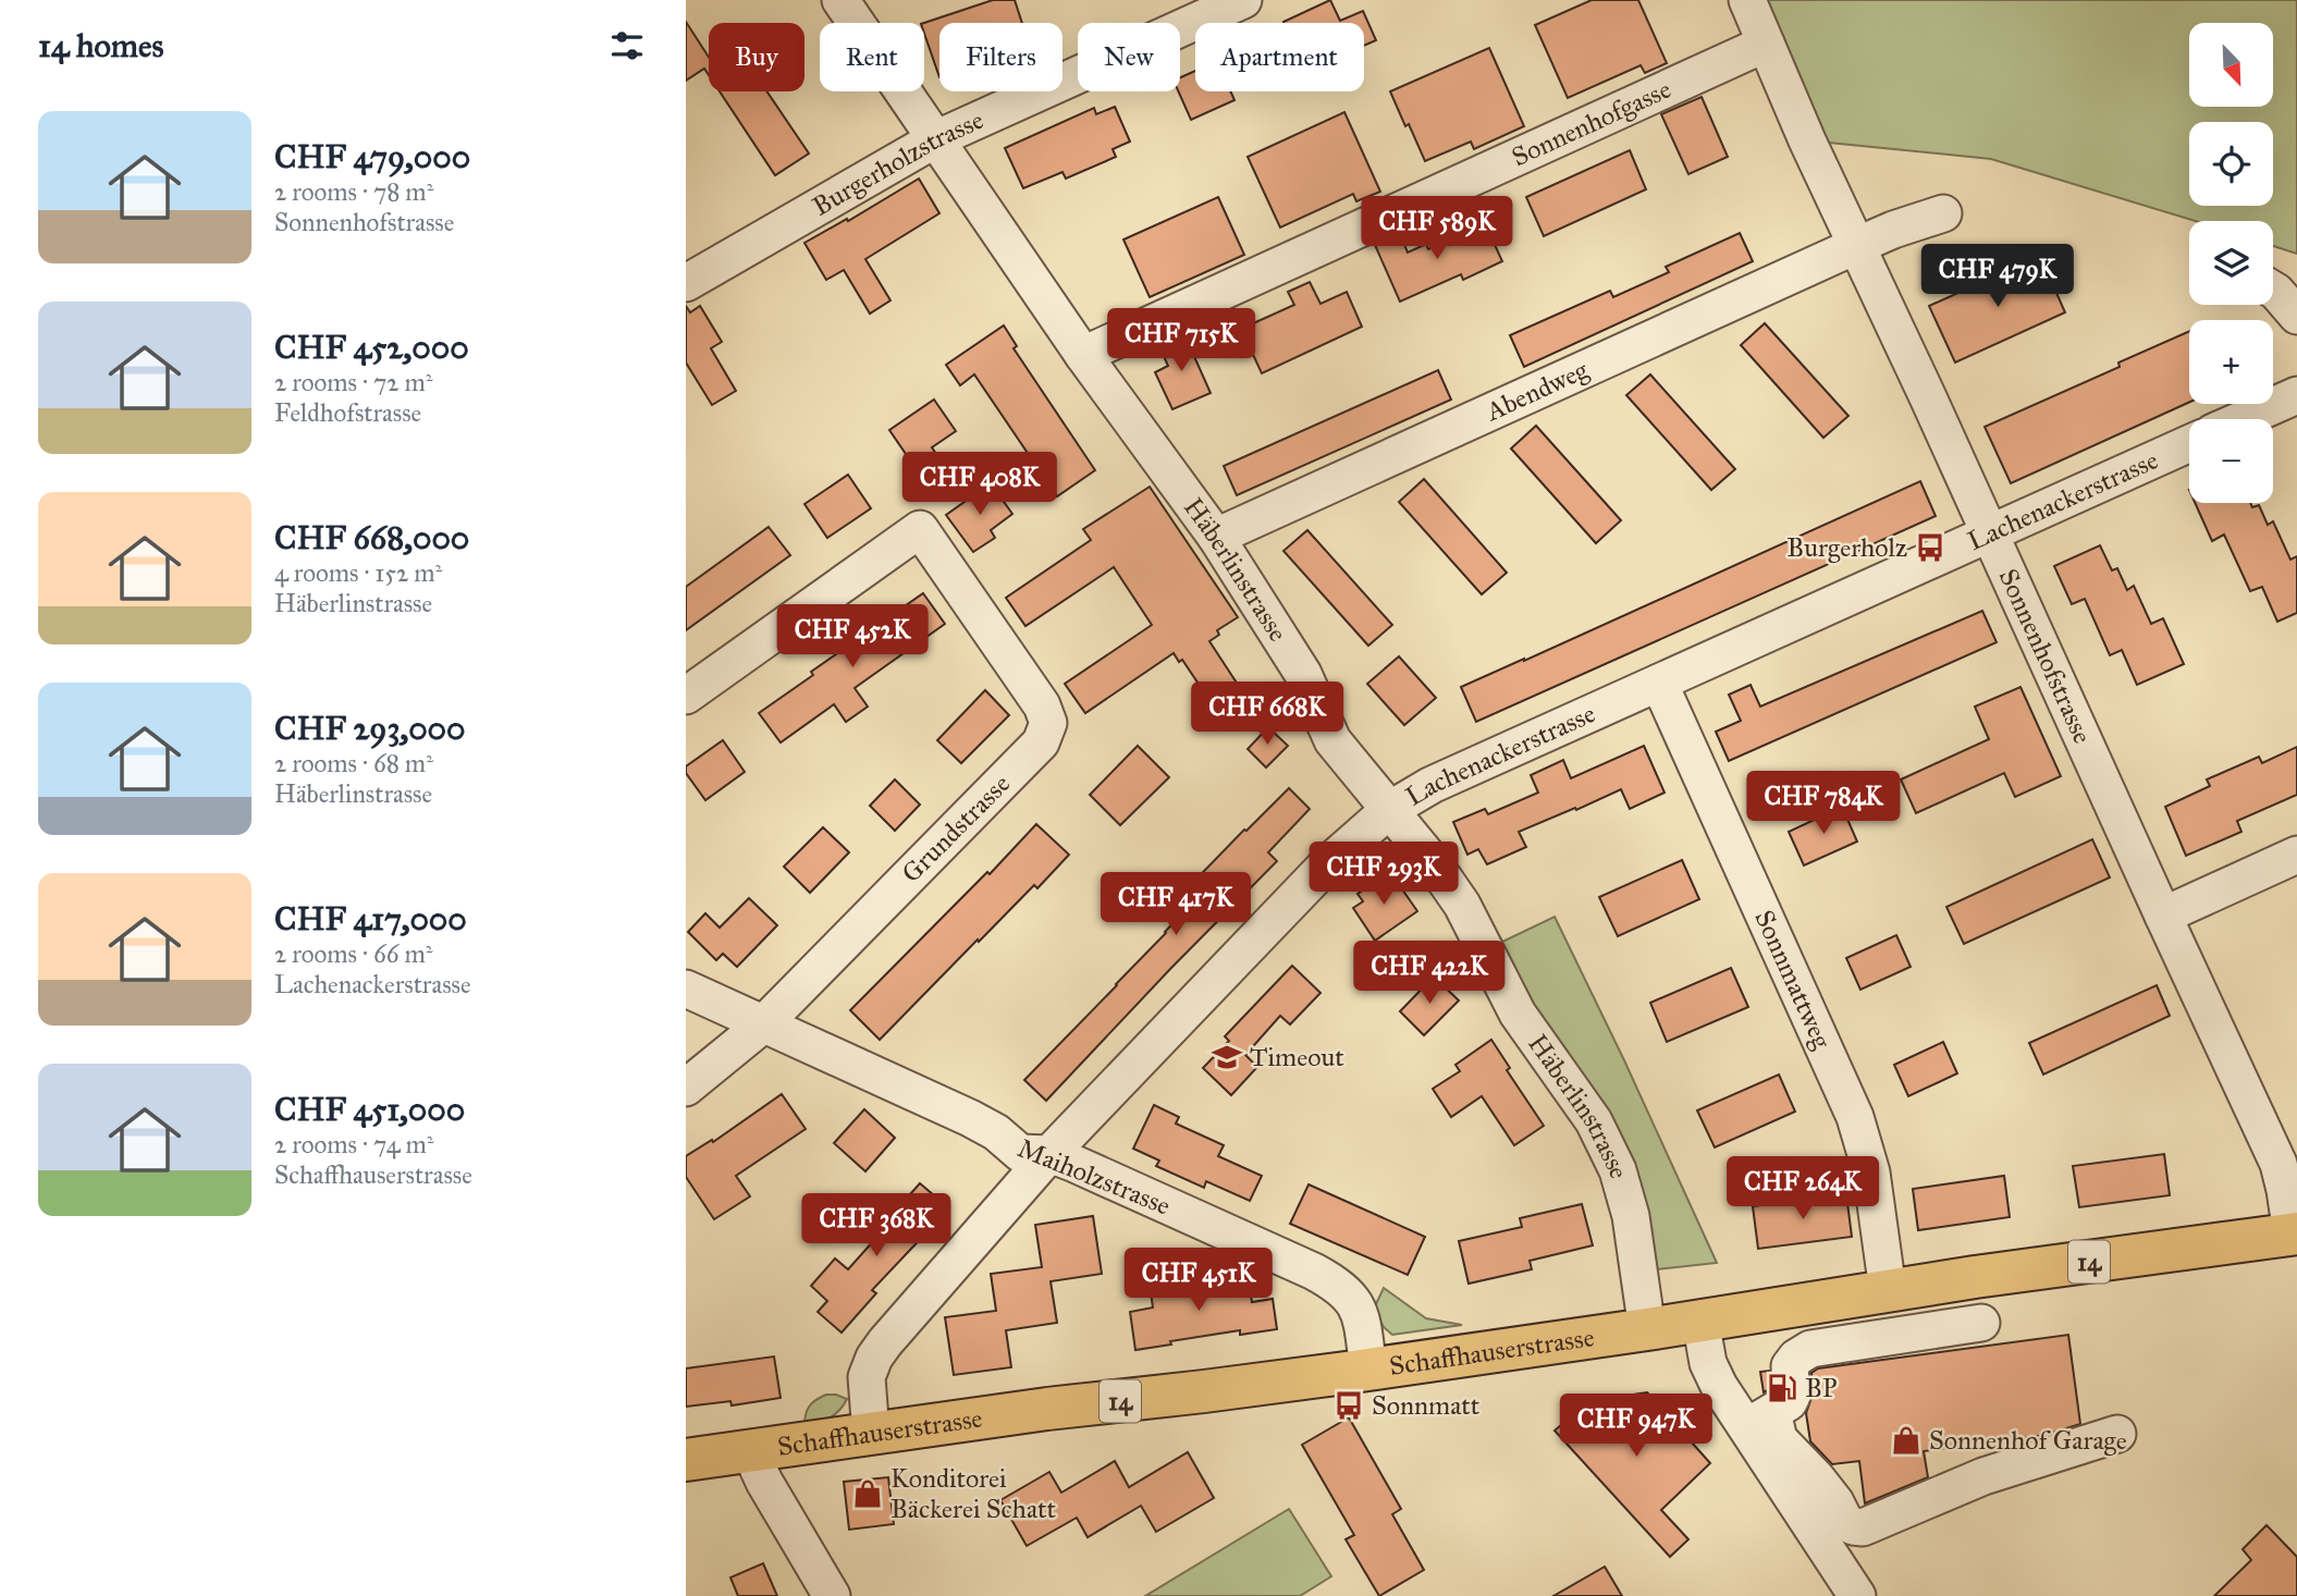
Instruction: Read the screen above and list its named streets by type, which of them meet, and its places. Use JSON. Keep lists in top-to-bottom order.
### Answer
{
  "streets": {
    "main road": ["14", "Schaffhauserstrasse"],
    "street": [
      "Sonnenhofgasse",
      "Burgerholzstrasse",
      "Abendweg",
      "Lachenackerstrasse",
      "Häberlinstrasse",
      "Sonnenhofstrasse",
      "Grundstrasse",
      "Sonnmattweg",
      "Maiholzstrasse"
    ]
  },
  "crossings": [
    ["Sonnenhofgasse", "Häberlinstrasse"],
    ["Sonnenhofgasse", "Sonnenhofstrasse"],
    ["Burgerholzstrasse", "Häberlinstrasse"],
    ["Abendweg", "Häberlinstrasse"],
    ["Abendweg", "Sonnenhofstrasse"],
    ["Lachenackerstrasse", "Häberlinstrasse"],
    ["Lachenackerstrasse", "Sonnenhofstrasse"],
    ["Lachenackerstrasse", "Sonnmattweg"],
    ["Lachenackerstrasse", "Maiholzstrasse"],
    ["Lachenackerstrasse", "Schaffhauserstrasse"],
    ["Häberlinstrasse", "Schaffhauserstrasse"],
    ["Sonnenhofstrasse", "Schaffhauserstrasse"],
    ["Grundstrasse", "Maiholzstrasse"],
    ["Sonnmattweg", "Schaffhauserstrasse"],
    ["Maiholzstrasse", "Schaffhauserstrasse"]
  ],
  "places": {
    "bus stop": ["Burgerholz", "Sonnmatt"],
    "school or university": ["Timeout"],
    "fuel station": ["BP"],
    "shop": ["Sonnenhof Garage", "Konditorei Bäckerei Schatt"]
  },
  "north": "bottom right",
  "page": {
    "heading": "14 homes",
    "map_buttons": ["+", "−"],
    "chip": [
      "Buy",
      "Rent",
      "Filters",
      "New",
      "Apartment"
    ],
    "list": [
      {
        "name": "CHF 479,000",
        "note": "2 rooms · 78 m² · Sonnenhofstrasse"
      },
      {
        "name": "CHF 452,000",
        "note": "2 rooms · 72 m² · Feldhofstrasse"
      },
      {
        "name": "CHF 668,000",
        "note": "4 rooms · 152 m² · Häberlinstrasse"
      },
      {
        "name": "CHF 293,000",
        "note": "2 rooms · 68 m² · Häberlinstrasse"
      },
      {
        "name": "CHF 417,000",
        "note": "2 rooms · 66 m² · Lachenackerstrasse"
      },
      {
        "name": "CHF 451,000",
        "note": "2 rooms · 74 m² · Schaffhauserstrasse"
      }
    ],
    "price": [
      "CHF 589K",
      "CHF 479K",
      "CHF 715K",
      "CHF 408K",
      "CHF 452K",
      "CHF 668K",
      "CHF 784K",
      "CHF 293K",
      "CHF 417K",
      "CHF 422K",
      "CHF 264K",
      "CHF 368K",
      "CHF 451K",
      "CHF 947K"
    ]
  }
}
